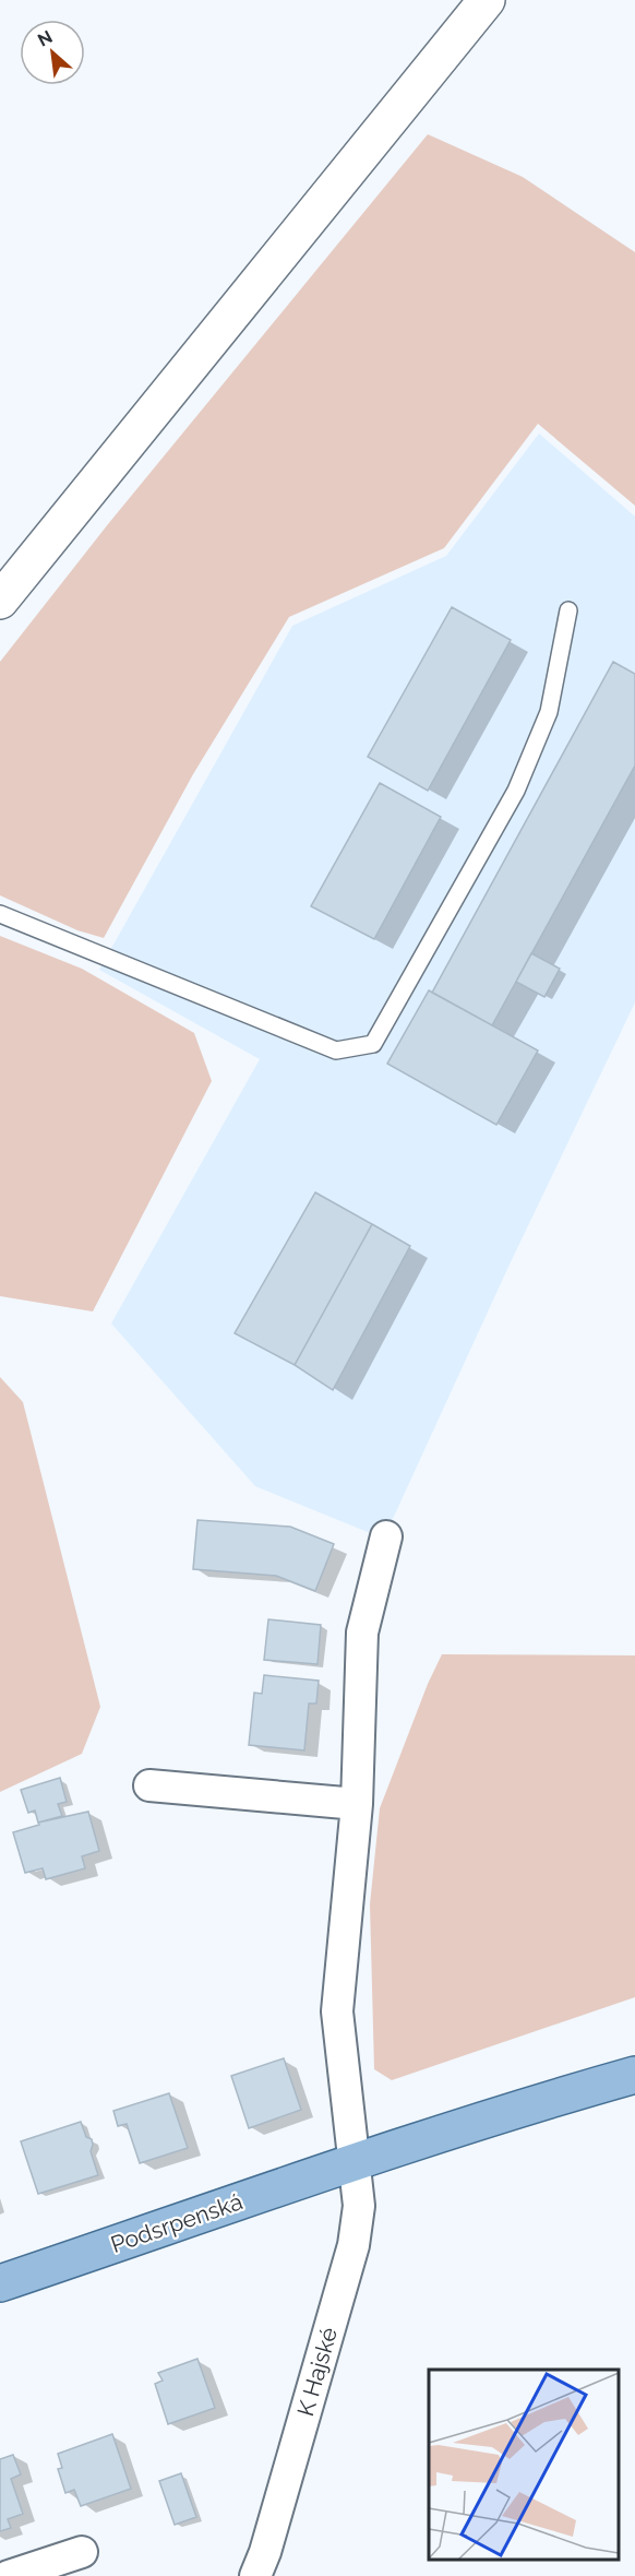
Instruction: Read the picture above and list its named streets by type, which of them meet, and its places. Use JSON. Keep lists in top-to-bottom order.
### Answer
{
  "streets": {
    "main road": ["Podsrpenská"],
    "street": ["K Hajské"]
  },
  "crossings": [
    ["Podsrpenská", "K Hajské"]
  ],
  "north": "top left"
}
